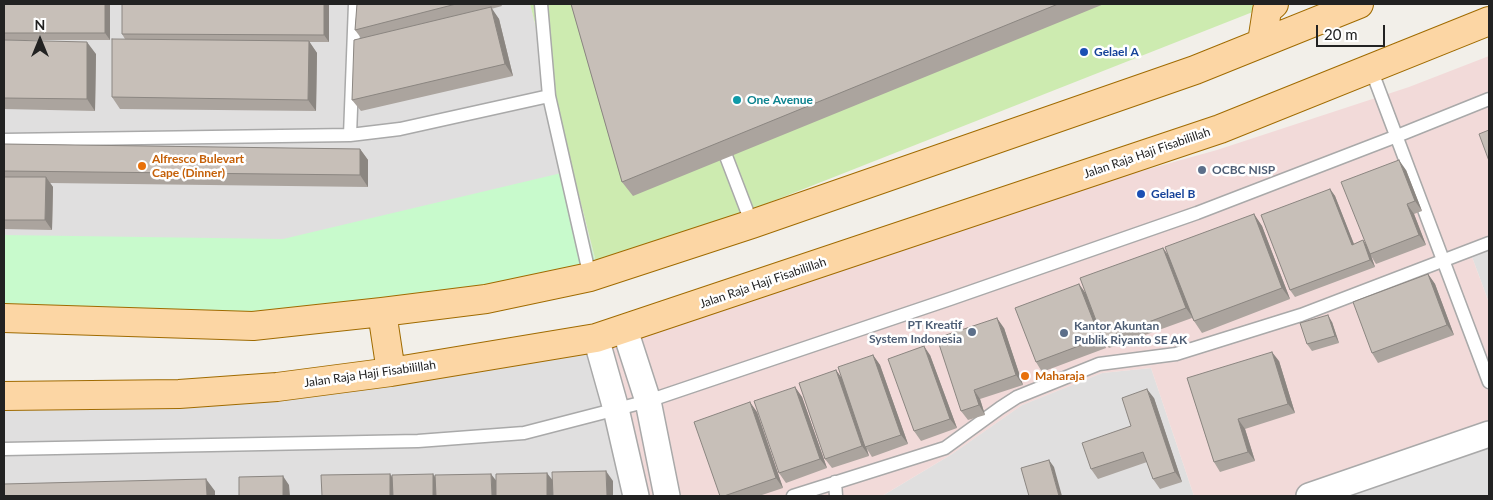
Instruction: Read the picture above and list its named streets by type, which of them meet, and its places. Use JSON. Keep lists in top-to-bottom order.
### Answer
{
  "streets": {
    "main road": ["Jalan Raja Haji Fisabilillah"]
  },
  "places": [
    "Gelael A",
    "One Avenue",
    "Alfresco Bulevart Cape (Dinner)",
    "OCBC NISP",
    "Gelael B",
    "PT Kreatif System Indonesia",
    "Kantor Akuntan Publik Riyanto SE AK",
    "Maharaja"
  ],
  "scale_bar": "20 m",
  "north": "top"
}
